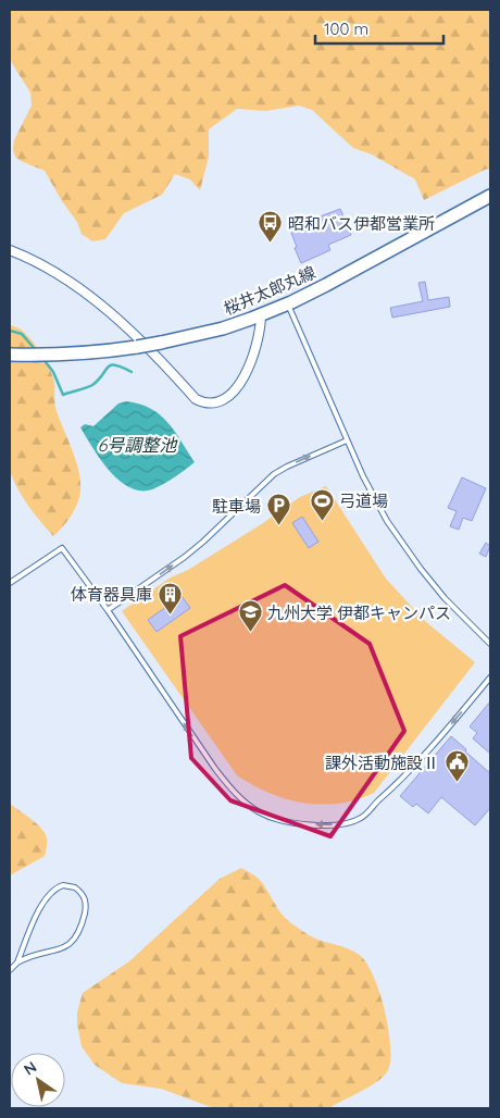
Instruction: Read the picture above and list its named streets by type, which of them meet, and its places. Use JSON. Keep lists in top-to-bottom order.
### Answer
{
  "streets": {
    "main road": ["桜井太郎丸線"]
  },
  "water": ["6号調整池"],
  "places": {
    "bus stop": ["昭和バス伊都営業所"],
    "sports": ["弓道場"],
    "parking": ["駐車場"],
    "building": ["体育器具庫"],
    "school or university": ["九州大学 伊都キャンパス"],
    "public building": ["課外活動施設Ⅱ"]
  },
  "scale_bar": "100 m",
  "north": "top left"
}
